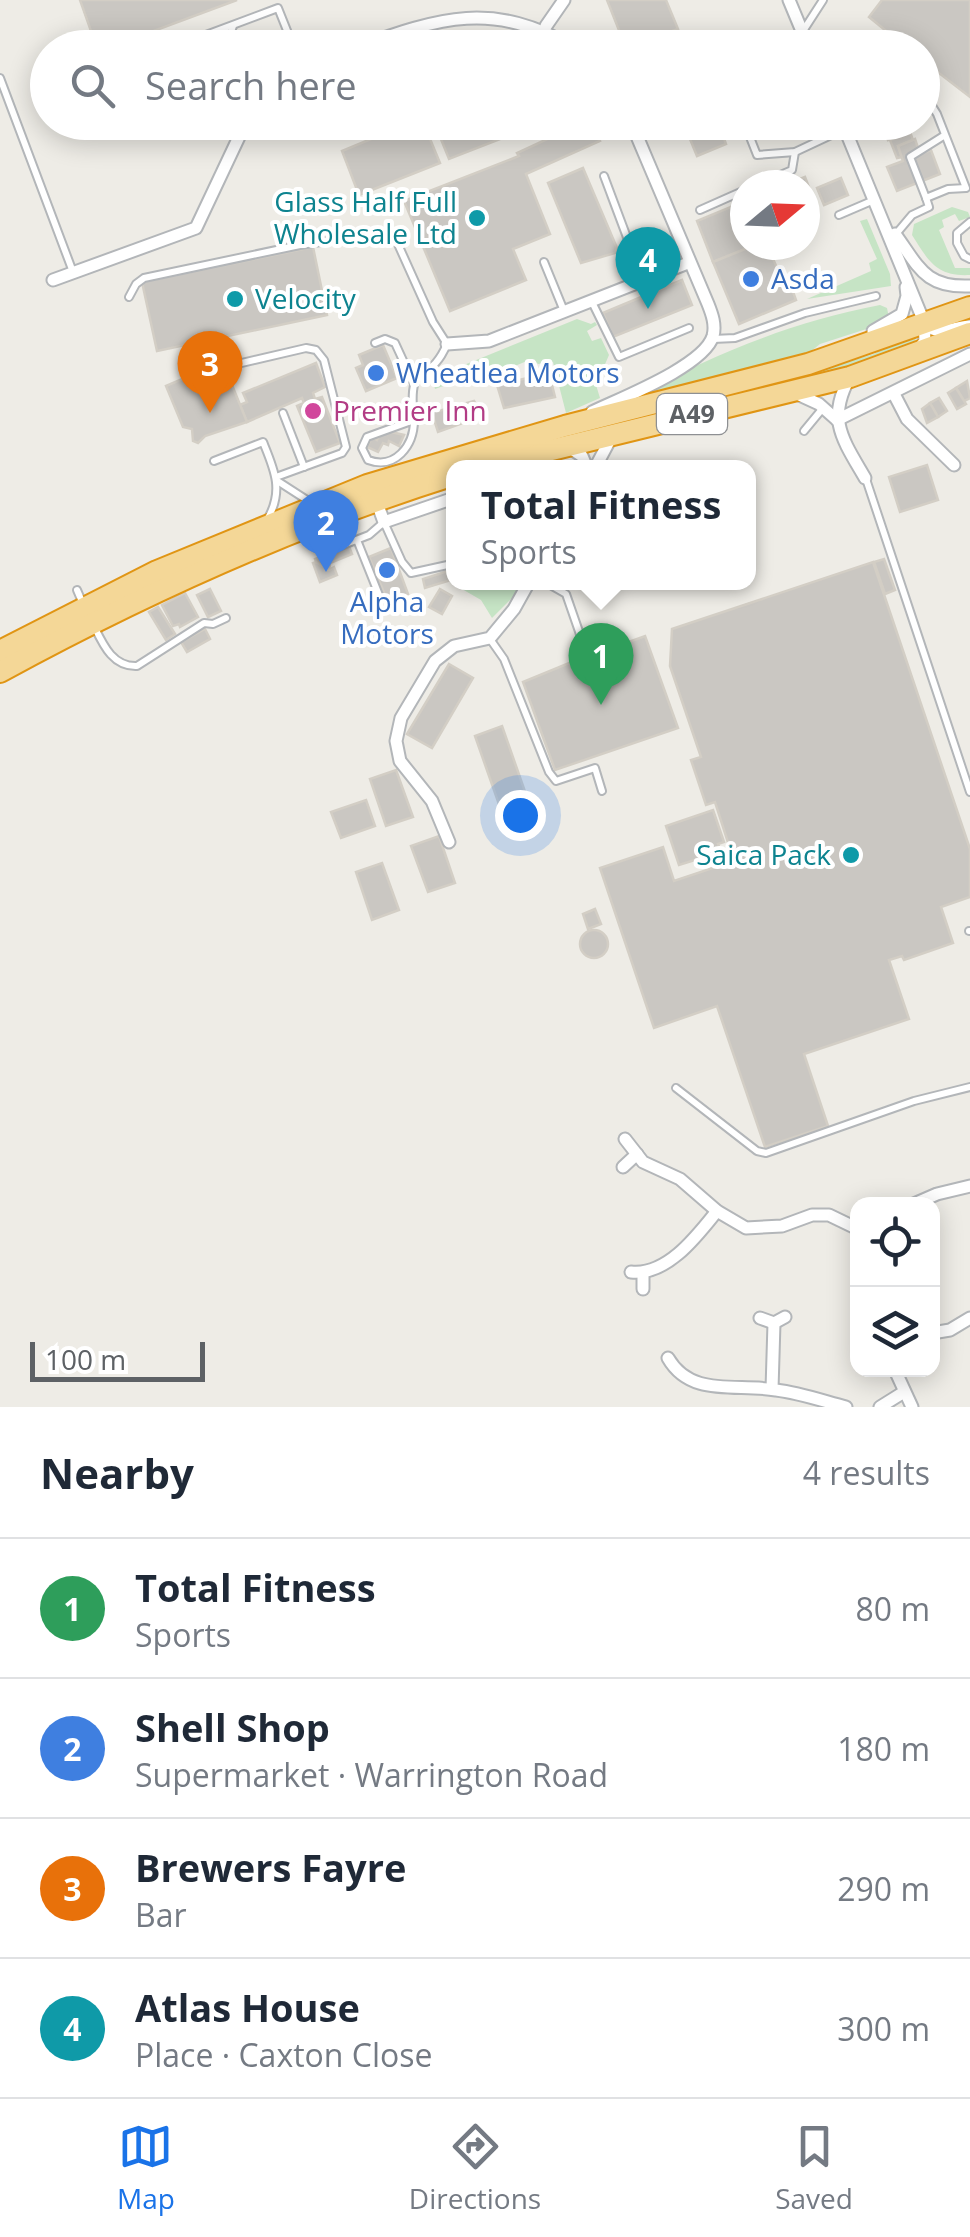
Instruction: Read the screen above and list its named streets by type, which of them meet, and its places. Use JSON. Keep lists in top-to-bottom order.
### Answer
{
  "streets": {
    "highway": ["A49"]
  },
  "places": [
    "Glass Half Full Wholesale Ltd",
    "Asda",
    "Velocity",
    "Wheatlea Motors",
    "Premier Inn",
    "Alpha Motors",
    "Saica Pack"
  ],
  "scale_bar": "100 m",
  "north": "right",
  "page": {
    "search": "Search here",
    "pins": [
      "4",
      "3",
      "2",
      "1"
    ],
    "popup": ["Total Fitness", "Sports"],
    "scale": "100 m",
    "heading": ["Nearby", "4 results"],
    "list": [
      {
        "mark": "1",
        "name": "Total Fitness",
        "note": "Sports",
        "value": "80 m"
      },
      {
        "mark": "2",
        "name": "Shell Shop",
        "note": "Supermarket · Warrington Road",
        "value": "180 m"
      },
      {
        "mark": "3",
        "name": "Brewers Fayre",
        "note": "Bar",
        "value": "290 m"
      },
      {
        "mark": "4",
        "name": "Atlas House",
        "note": "Place · Caxton Close",
        "value": "300 m"
      }
    ],
    "nav": ["Map", "Directions", "Saved"]
  }
}
